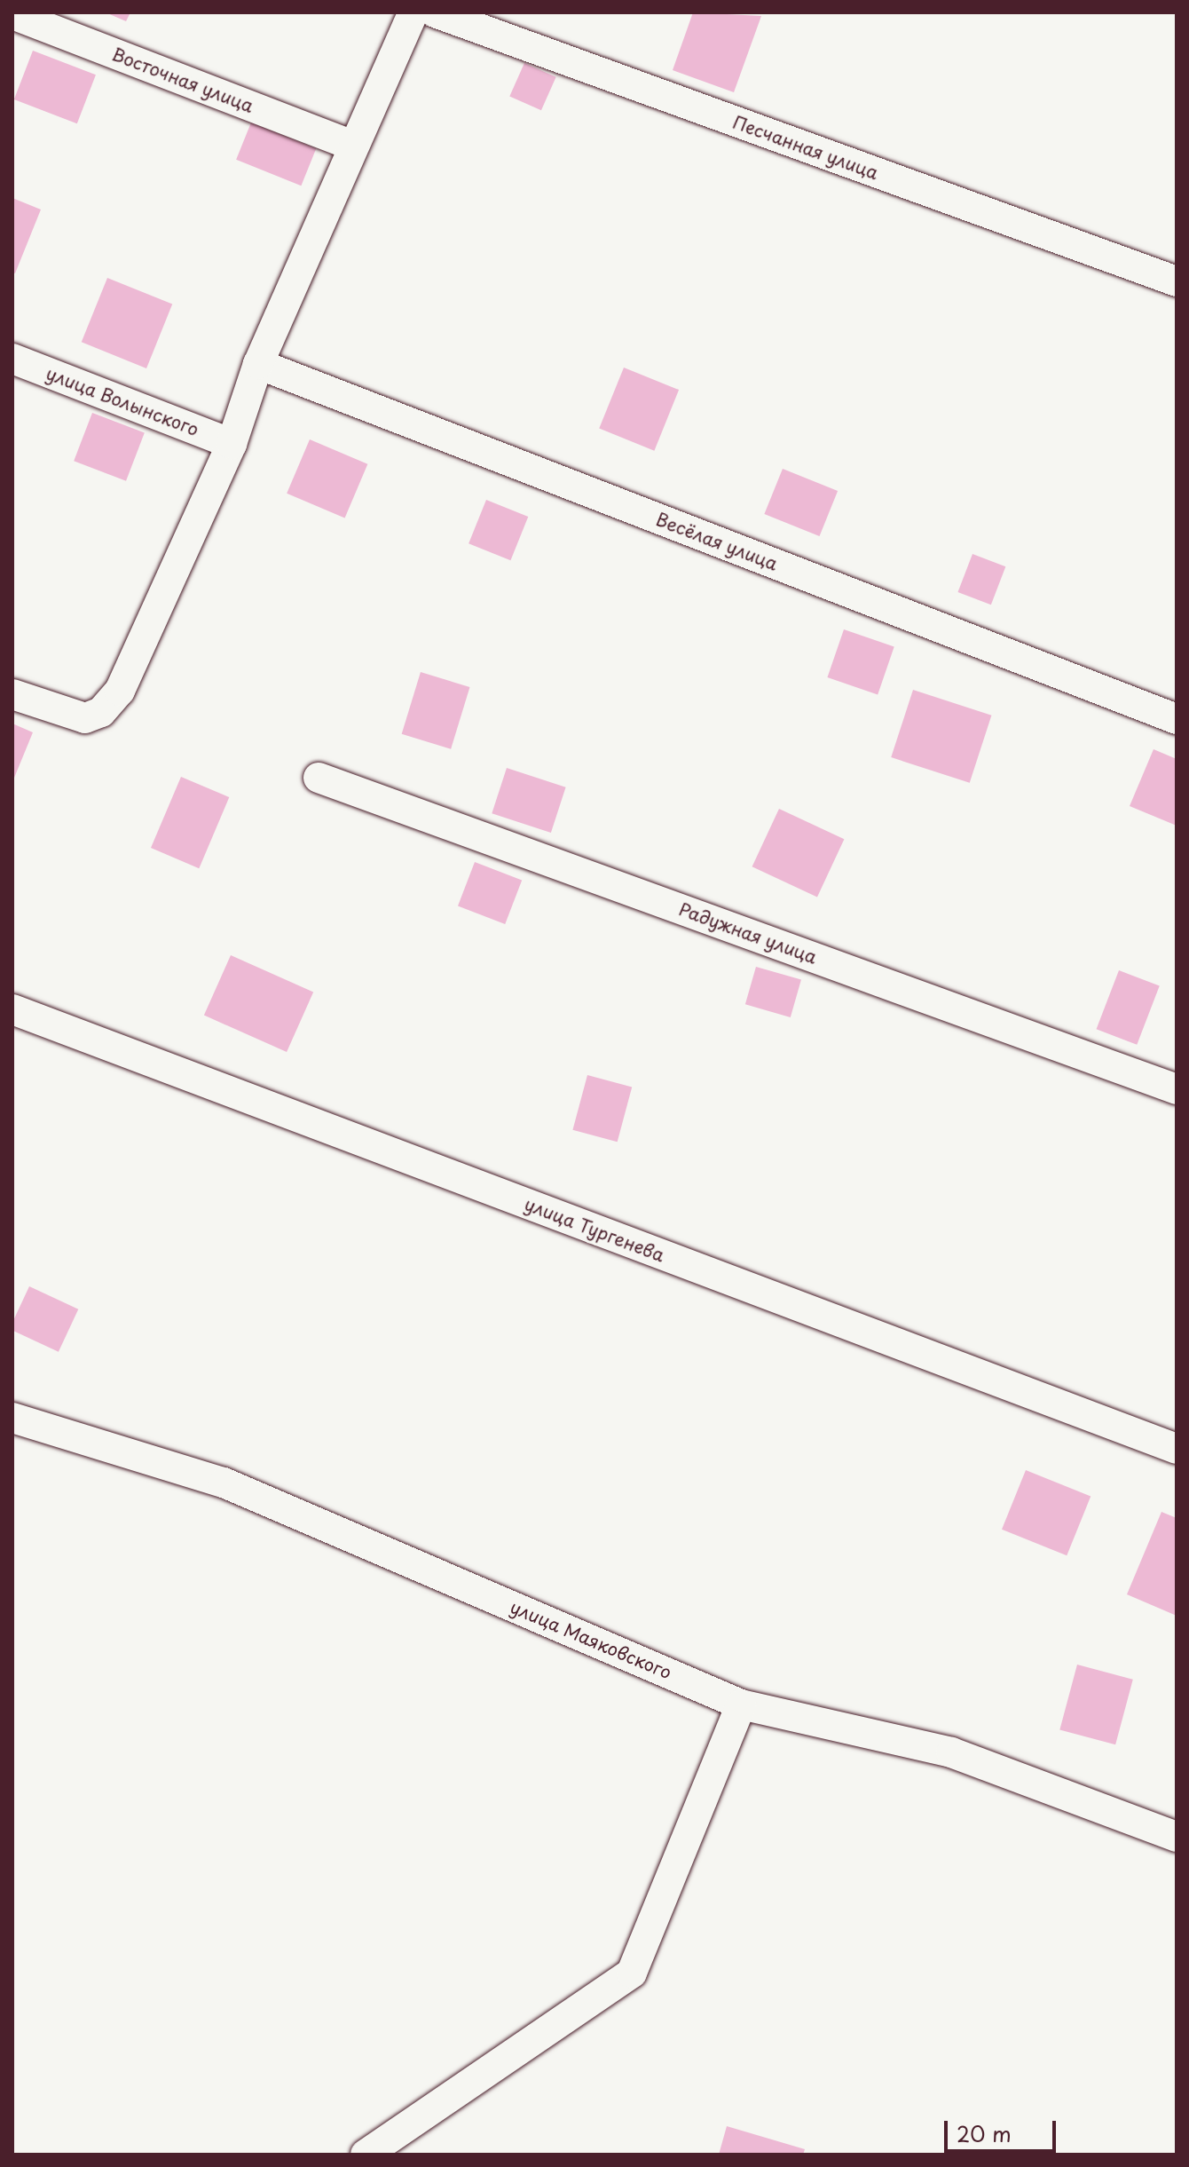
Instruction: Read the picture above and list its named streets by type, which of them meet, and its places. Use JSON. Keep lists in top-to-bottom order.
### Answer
{
  "streets": {
    "street": [
      "Восточная улица",
      "Песчанная улица",
      "улица Волынского",
      "Весёлая улица",
      "Радужная улица",
      "улица Тургенева",
      "улица Маяковского"
    ]
  },
  "scale_bar": "20 m"
}
